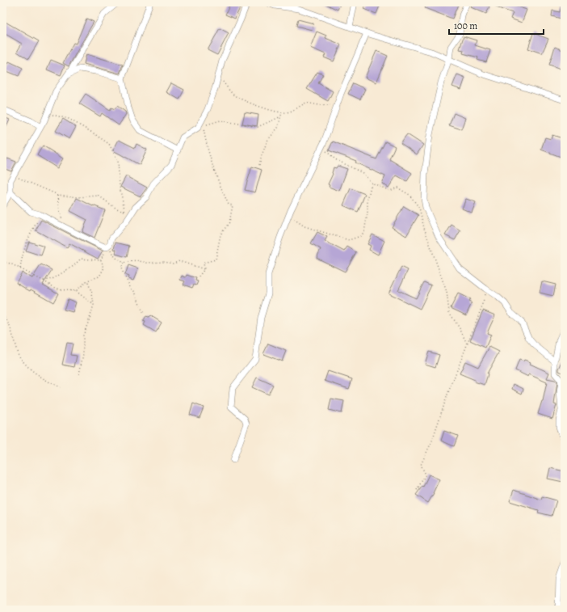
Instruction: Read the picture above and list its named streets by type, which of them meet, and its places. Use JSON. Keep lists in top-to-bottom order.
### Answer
{
  "scale_bar": "100 m"
}
